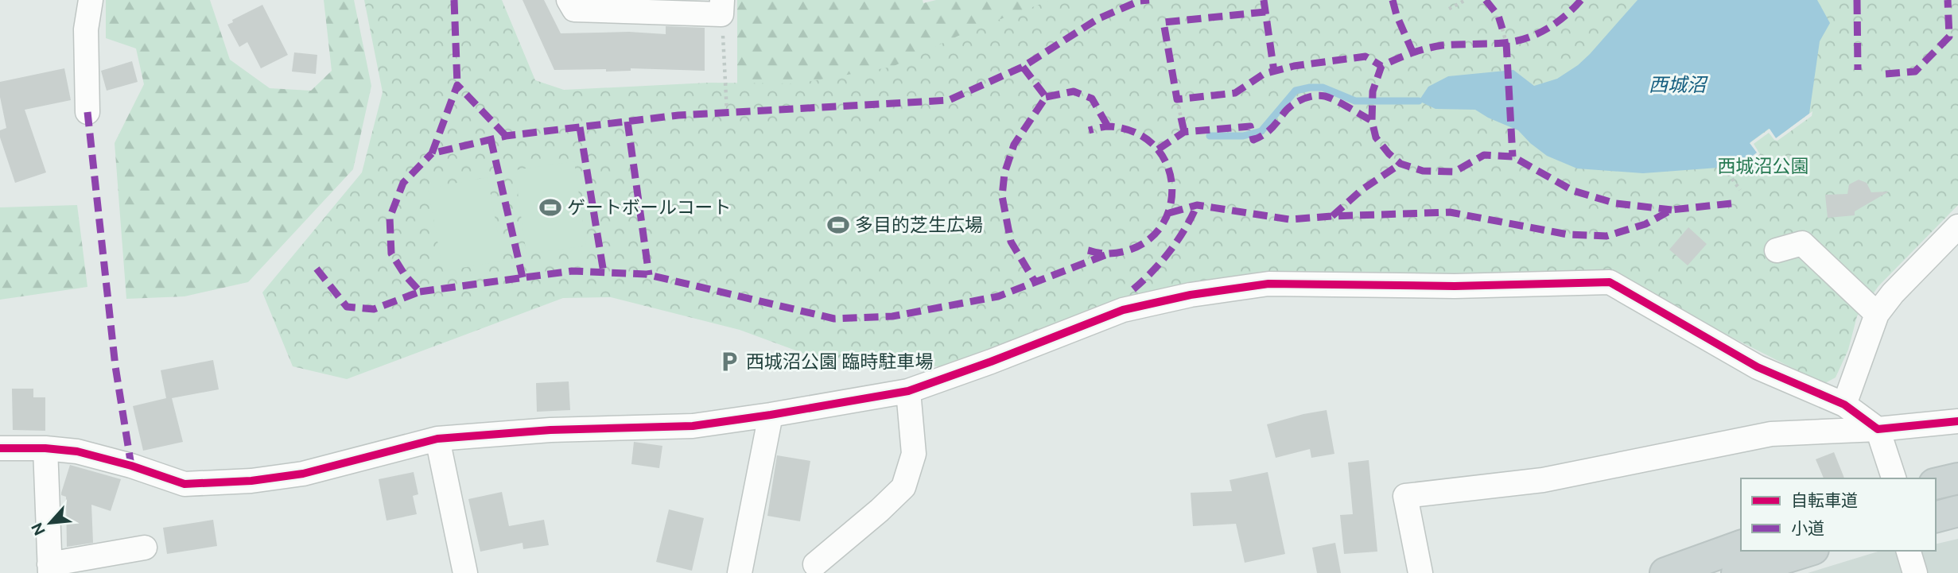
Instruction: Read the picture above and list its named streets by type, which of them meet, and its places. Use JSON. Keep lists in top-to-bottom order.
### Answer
{
  "water": ["西城沼"],
  "parks": ["西城沼公園"],
  "places": {
    "sports": ["ゲートボールコート", "多目的芝生広場"],
    "parking": ["西城沼公園 臨時駐車場"]
  },
  "legend": ["自転車道", "小道"],
  "north": "bottom left"
}
